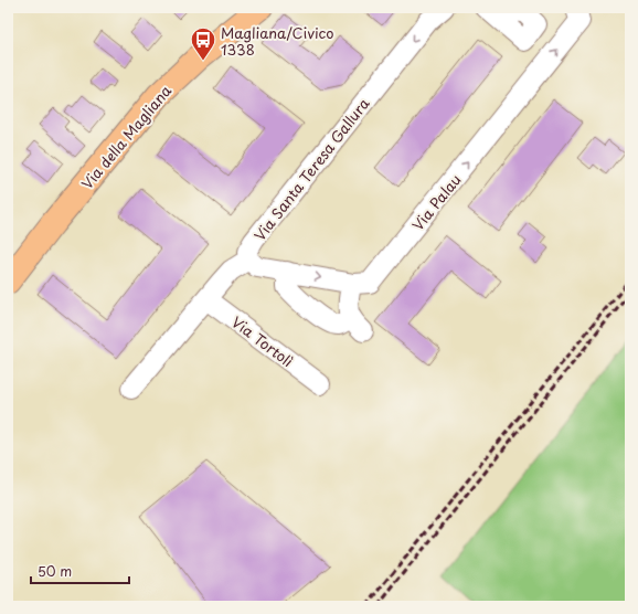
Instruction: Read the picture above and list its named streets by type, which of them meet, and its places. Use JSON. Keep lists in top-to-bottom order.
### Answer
{
  "streets": {
    "main road": ["Via della Magliana"],
    "street": ["Via Santa Teresa Gallura", "Via Palau", "Via Tortolì"]
  },
  "crossings": [
    ["Via Santa Teresa Gallura", "Via Palau"]
  ],
  "one_way": ["Via Santa Teresa Gallura", "Via Palau"],
  "places": {
    "bus stop": ["Magliana/Civico 1338"]
  },
  "scale_bar": "50 m"
}
